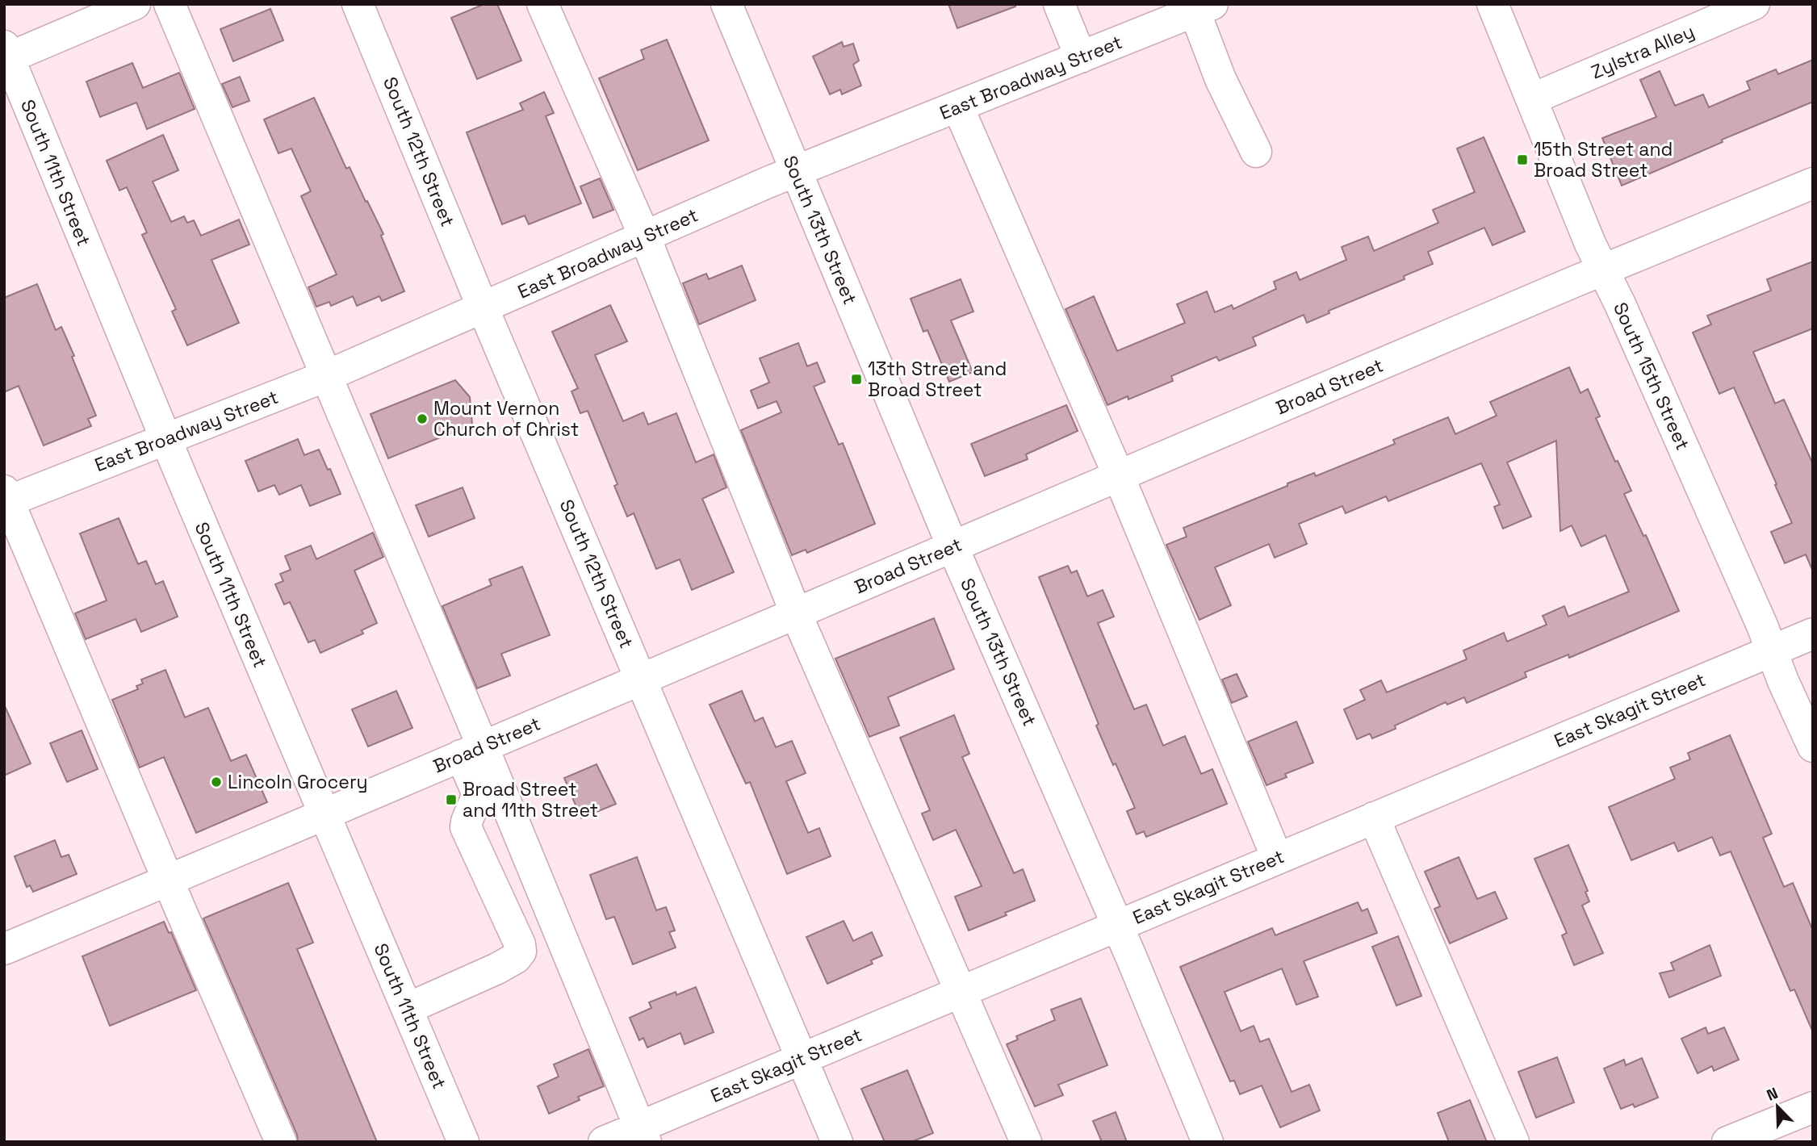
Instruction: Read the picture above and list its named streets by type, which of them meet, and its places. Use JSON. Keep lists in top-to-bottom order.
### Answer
{
  "streets": {
    "street": [
      "Zylstra Alley",
      "East Broadway Street",
      "South 12th Street",
      "South 11th Street",
      "South 13th Street",
      "South 15th Street",
      "Broad Street",
      "East Skagit Street"
    ]
  },
  "crossings": [
    ["Zylstra Alley", "South 15th Street"],
    ["East Broadway Street", "South 12th Street"],
    ["East Broadway Street", "South 11th Street"],
    ["East Broadway Street", "South 13th Street"],
    ["South 12th Street", "Broad Street"],
    ["South 12th Street", "East Skagit Street"],
    ["South 11th Street", "Broad Street"],
    ["South 13th Street", "Broad Street"],
    ["South 13th Street", "East Skagit Street"],
    ["South 15th Street", "Broad Street"],
    ["South 15th Street", "East Skagit Street"]
  ],
  "places": {
    "transit": ["15th Street and Broad Street", "13th Street and Broad Street", "Broad Street and 11th Street"],
    "other": ["Mount Vernon Church of Christ", "Lincoln Grocery"]
  },
  "north": "top left"
}
